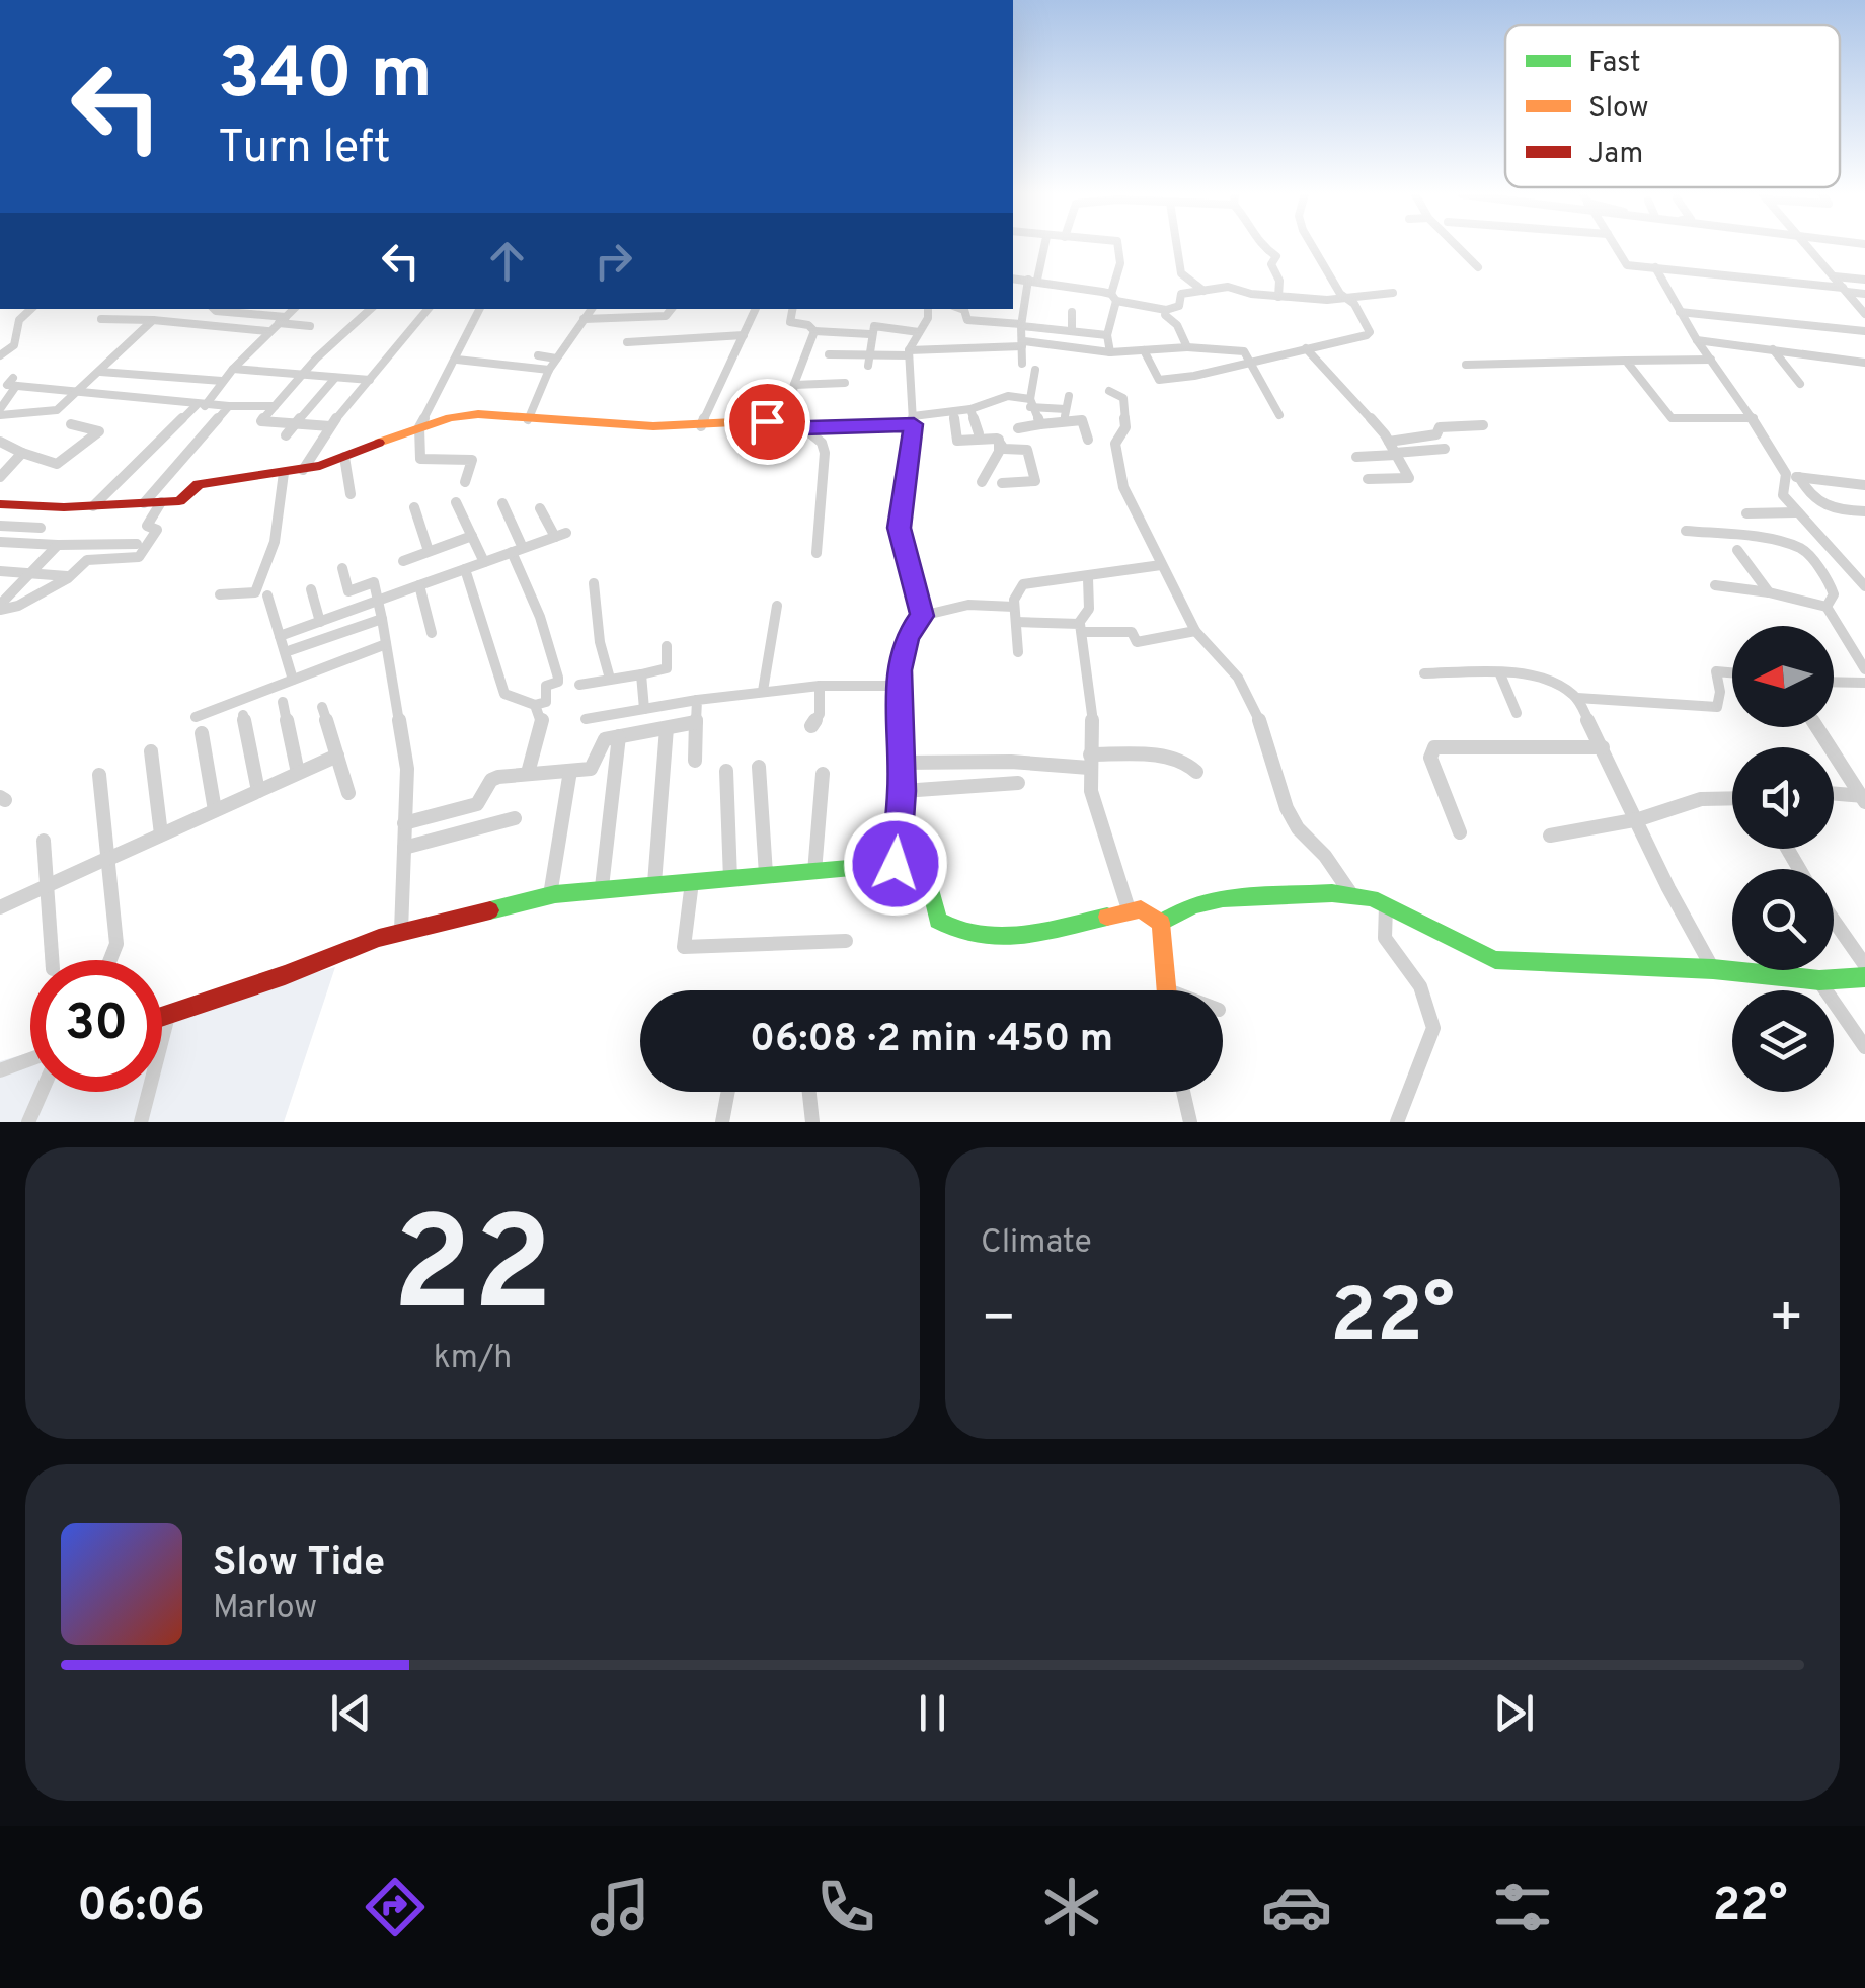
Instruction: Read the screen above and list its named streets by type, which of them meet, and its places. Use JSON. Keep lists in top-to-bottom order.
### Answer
{
  "legend": ["Fast", "Slow", "Jam"],
  "north": "left",
  "page": {
    "turn": ["340 m", "Turn left"],
    "limit": "30",
    "trip": "06:08 · 2 min · 450 m",
    "tile": [
      ["22", "km/h"],
      "Climate"
    ],
    "heat": ["−", "22°", "+"],
    "song": ["Slow Tide", "Marlow"],
    "tabs": ["06:06", "22°"]
  }
}
